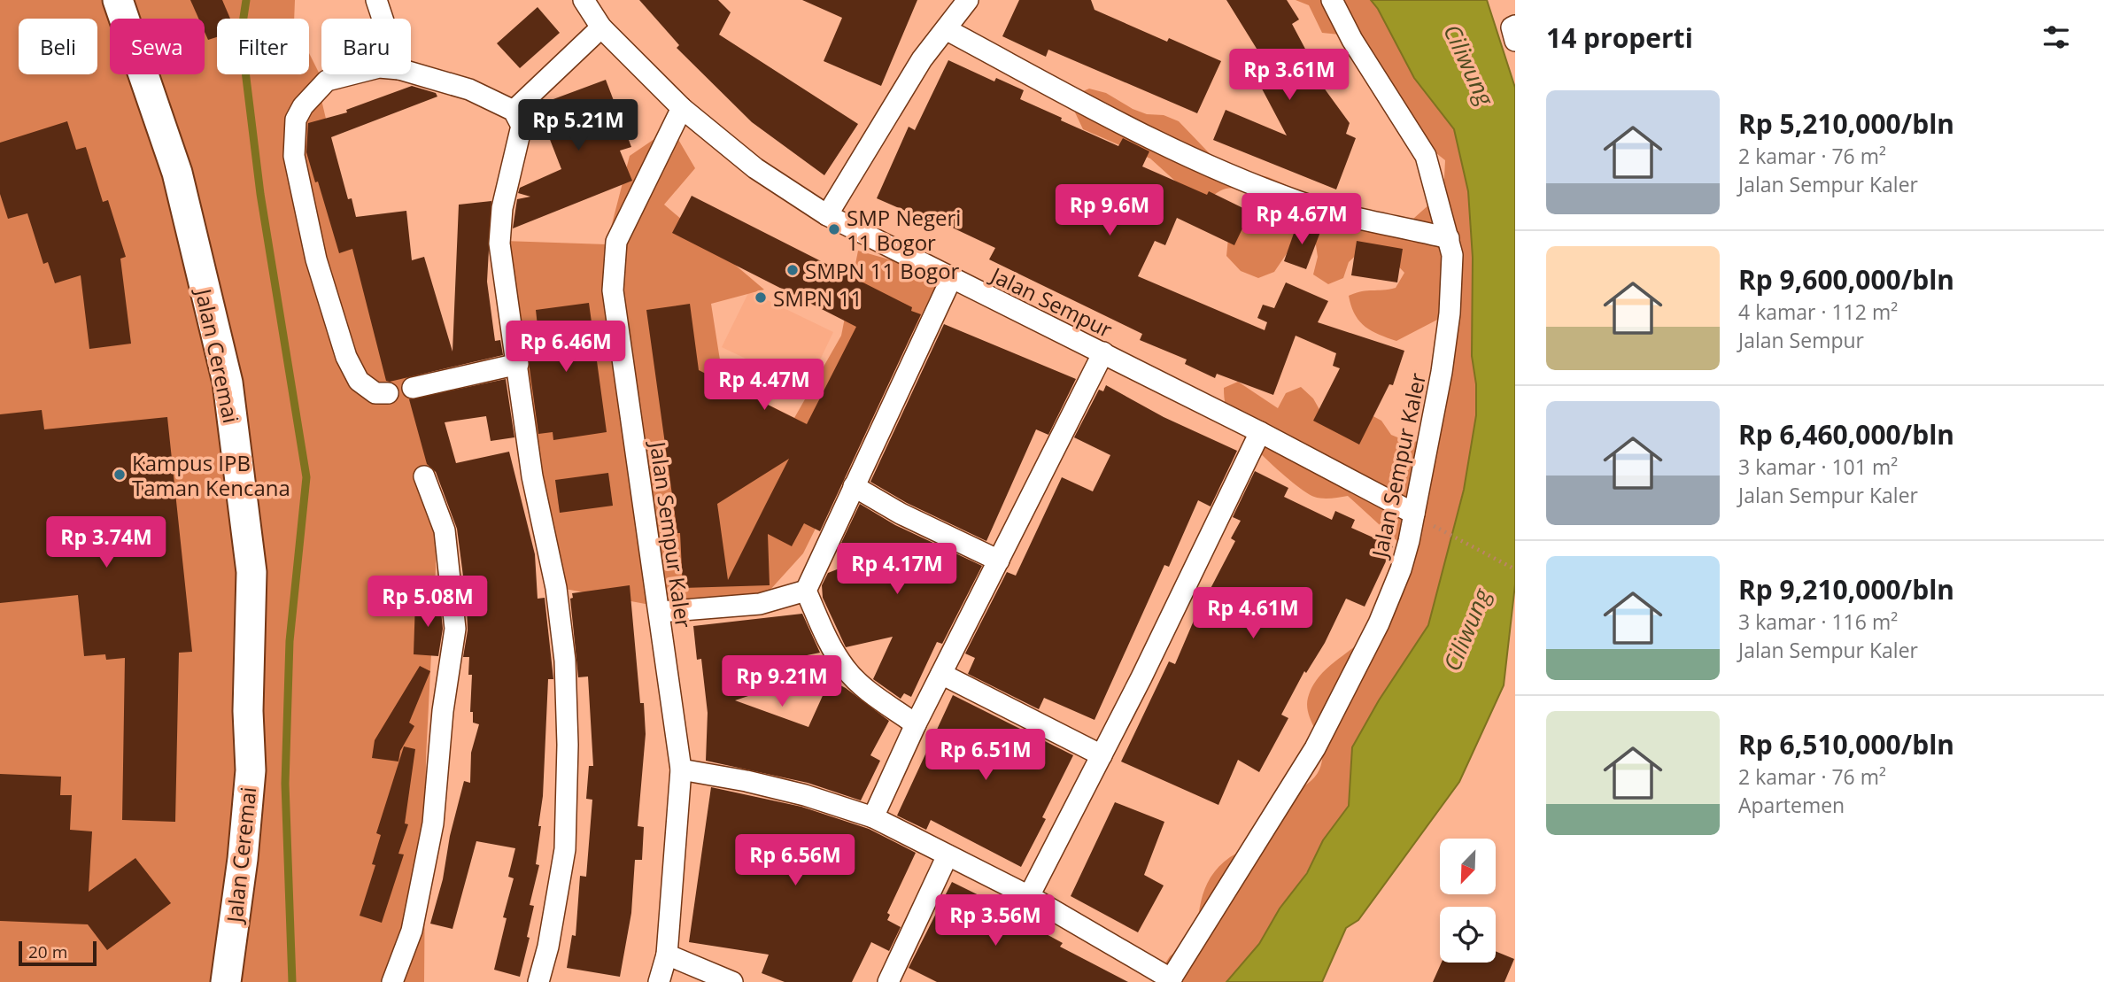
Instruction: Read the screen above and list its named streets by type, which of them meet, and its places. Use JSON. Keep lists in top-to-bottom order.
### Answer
{
  "streets": {
    "street": ["Jalan Sempur", "Jalan Ceremai", "Jalan Sempur Kaler"]
  },
  "crossings": [
    ["Jalan Sempur", "Jalan Sempur Kaler"]
  ],
  "water": ["Ciliwung"],
  "places": [
    "SMP Negeri 11 Bogor",
    "SMPN 11 Bogor",
    "SMPN 11",
    "Kampus IPB Taman Kencana"
  ],
  "scale_bar": "20 m",
  "north": "bottom left",
  "page": {
    "heading": "14 properti",
    "chip": [
      "Beli",
      "Sewa",
      "Filter",
      "Baru"
    ],
    "price": [
      "Rp 3.61M",
      "Rp 5.21M",
      "Rp 9.6M",
      "Rp 4.67M",
      "Rp 6.46M",
      "Rp 4.47M",
      "Rp 3.74M",
      "Rp 4.17M",
      "Rp 5.08M",
      "Rp 4.61M",
      "Rp 9.21M",
      "Rp 6.51M",
      "Rp 6.56M",
      "Rp 3.56M"
    ],
    "list": [
      {
        "name": "Rp 5,210,000/bln",
        "note": "2 kamar · 76 m² · Jalan Sempur Kaler"
      },
      {
        "name": "Rp 9,600,000/bln",
        "note": "4 kamar · 112 m² · Jalan Sempur"
      },
      {
        "name": "Rp 6,460,000/bln",
        "note": "3 kamar · 101 m² · Jalan Sempur Kaler"
      },
      {
        "name": "Rp 9,210,000/bln",
        "note": "3 kamar · 116 m² · Jalan Sempur Kaler"
      },
      {
        "name": "Rp 6,510,000/bln",
        "note": "2 kamar · 76 m² · Apartemen"
      }
    ],
    "scale": "20 m"
  }
}
